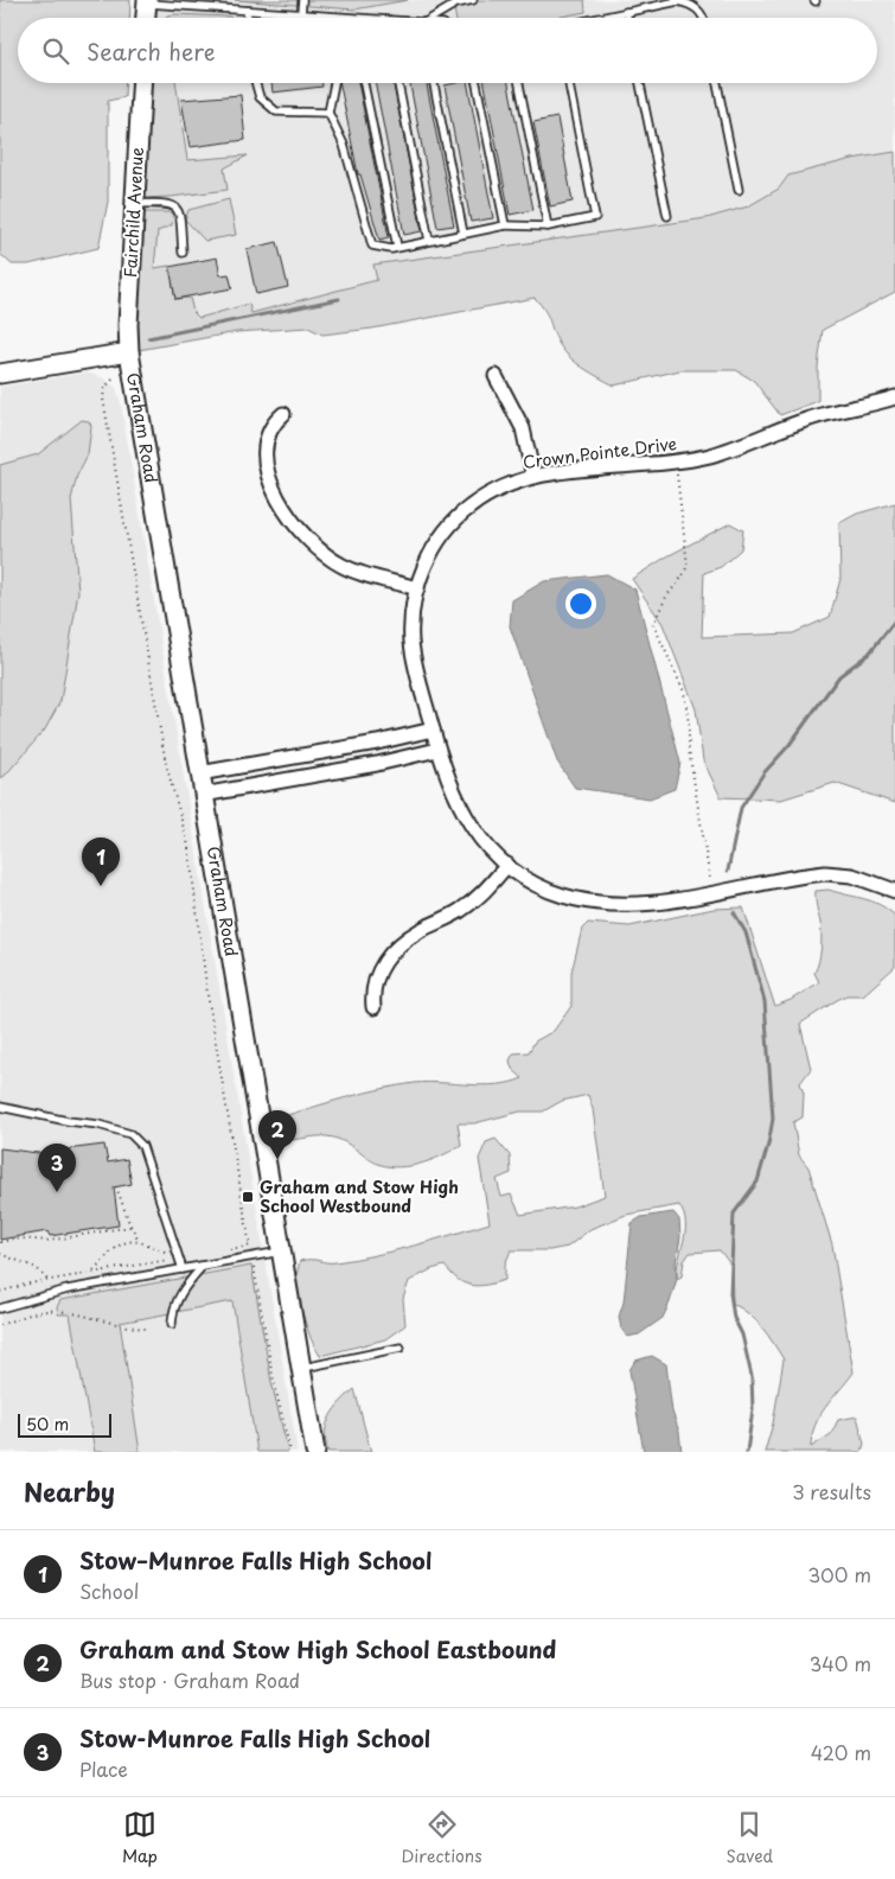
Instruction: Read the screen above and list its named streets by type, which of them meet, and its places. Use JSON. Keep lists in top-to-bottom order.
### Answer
{
  "streets": {
    "main road": ["Fairchild Avenue", "Graham Road"],
    "street": ["Crown Pointe Drive"]
  },
  "crossings": [
    ["Fairchild Avenue", "Graham Road"]
  ],
  "places": {
    "transit": ["Graham and Stow High School Westbound"]
  },
  "scale_bar": "50 m",
  "page": {
    "search": "Search here",
    "pins": ["1", "2", "3"],
    "scale": "50 m",
    "heading": ["Nearby", "3 results"],
    "list": [
      {
        "mark": "1",
        "name": "Stow–Munroe Falls High School",
        "note": "School",
        "value": "300 m"
      },
      {
        "mark": "2",
        "name": "Graham and Stow High School Eastbound",
        "note": "Bus stop · Graham Road",
        "value": "340 m"
      },
      {
        "mark": "3",
        "name": "Stow-Munroe Falls High School",
        "note": "Place",
        "value": "420 m"
      }
    ],
    "nav": ["Map", "Directions", "Saved"]
  }
}
